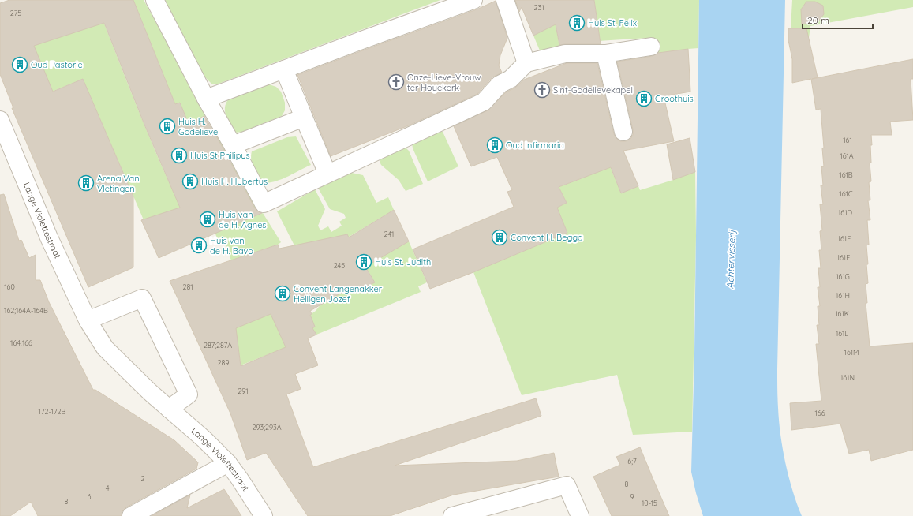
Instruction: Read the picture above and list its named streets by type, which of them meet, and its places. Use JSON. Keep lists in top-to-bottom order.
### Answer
{
  "streets": {
    "street": ["Lange Violettestraat"]
  },
  "water": ["Achtervisserij"],
  "places": {
    "building": [
      "Huis St. Felix",
      "Oud Pastorie",
      "Groothuis",
      "Huis H. Godelieve",
      "Oud Infirmaria",
      "Huis St Philipus",
      "Huis H. Hubertus",
      "Arena Van Vletingen",
      "Huis van de H. Agnes",
      "Convent H. Begga",
      "Huis van de H. Bavo",
      "Huis St. Judith",
      "Convent Langenakker Heiligen Jozef"
    ],
    "church": ["Onze-Lieve-Vrouw ter Hoyekerk", "Sint-Godelievekapel"]
  },
  "house_numbers": [
    "231",
    "275",
    "161",
    "161A",
    "161B",
    "161C",
    "161D",
    "241",
    "161E",
    "161F",
    "245",
    "161G",
    "160",
    "281",
    "161H",
    "162;164A-164B",
    "161K",
    "161L",
    "164;166",
    "287;287A",
    "161M",
    "289",
    "161N",
    "291",
    "172-172B",
    "166",
    "293;293A",
    "6;7",
    "2",
    "8",
    "4",
    "6",
    "9",
    "8",
    "10-15"
  ],
  "scale_bar": "20 m"
}
